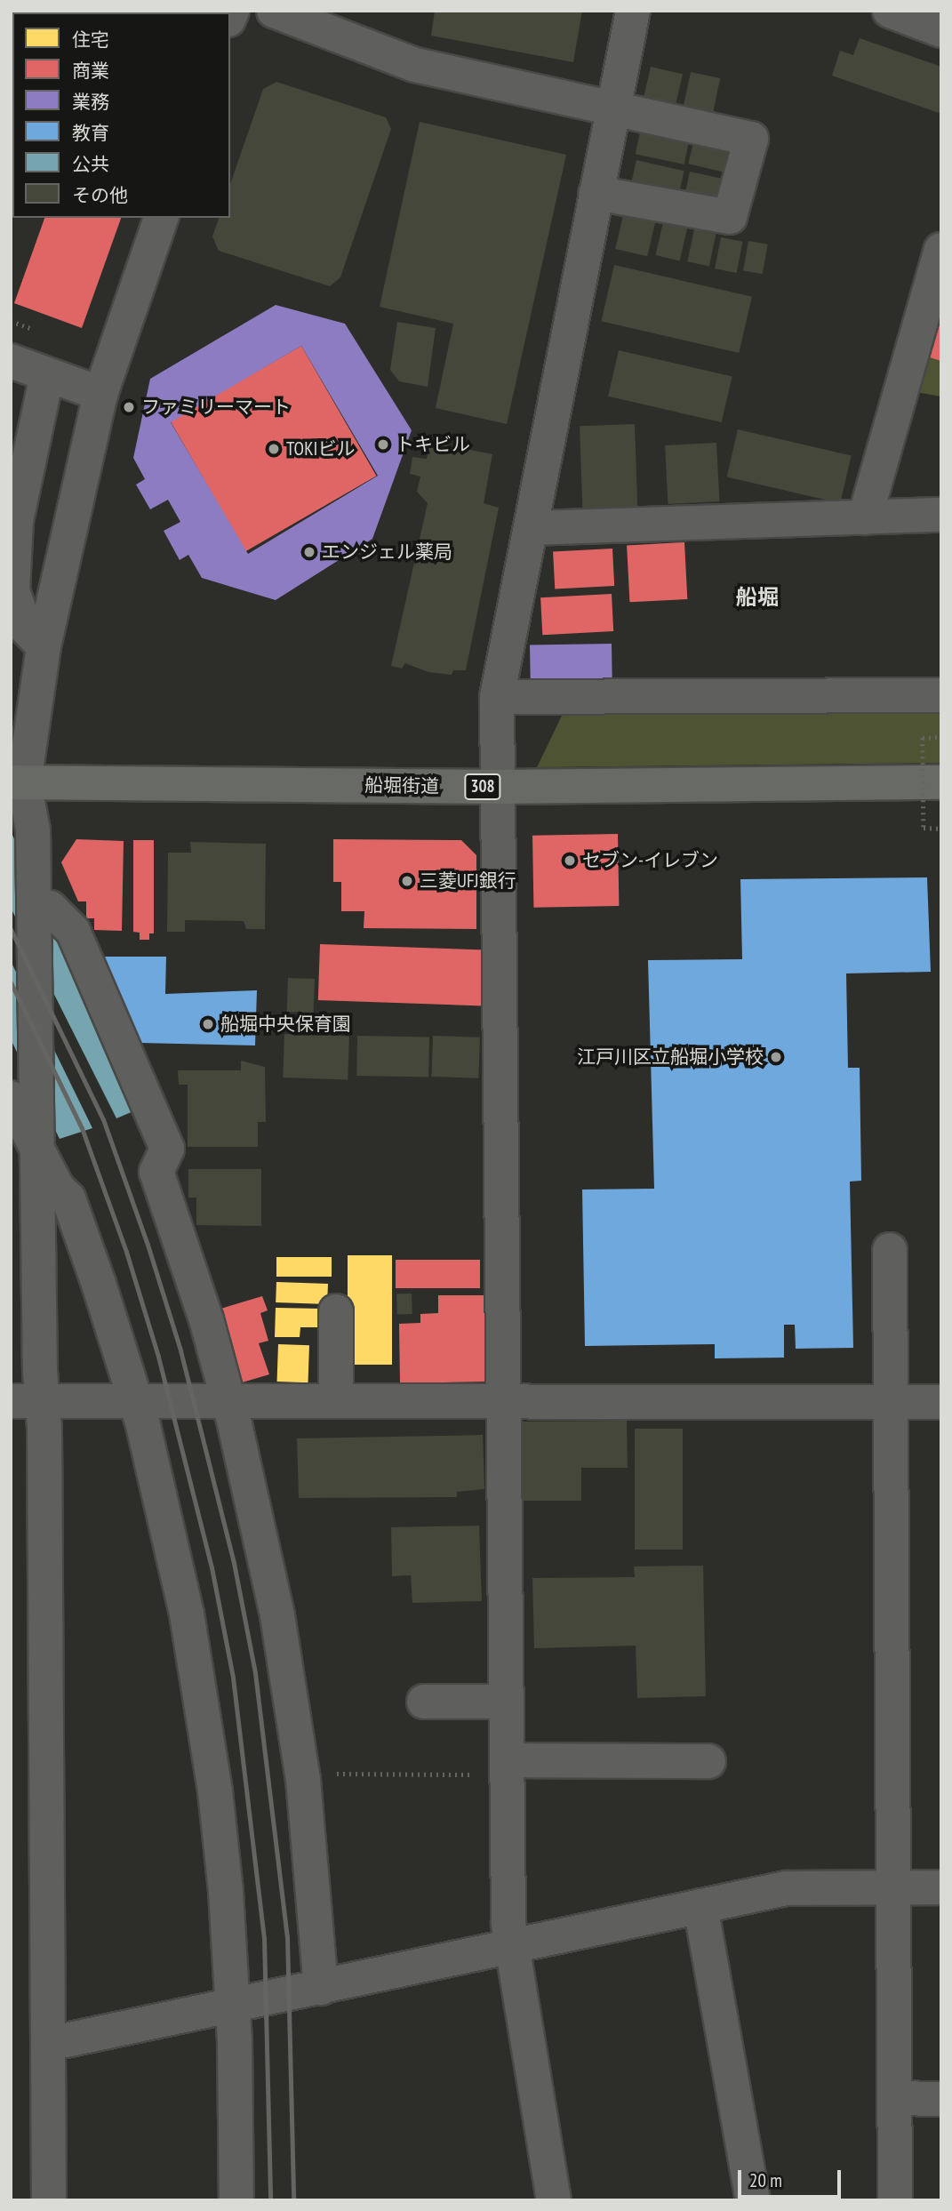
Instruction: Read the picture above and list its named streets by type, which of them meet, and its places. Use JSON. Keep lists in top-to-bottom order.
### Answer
{
  "streets": {
    "main road": ["船堀街道", "308"]
  },
  "districts": ["船堀"],
  "places": [
    "ファミリーマート",
    "トキビル",
    "TOKIビル",
    "エンジェル薬局",
    "セブン-イレブン",
    "三菱UFJ銀行",
    "船堀中央保育園",
    "江戸川区立船堀小学校"
  ],
  "legend": [
    "住宅",
    "商業",
    "業務",
    "教育",
    "公共",
    "その他"
  ],
  "scale_bar": "20 m"
}
